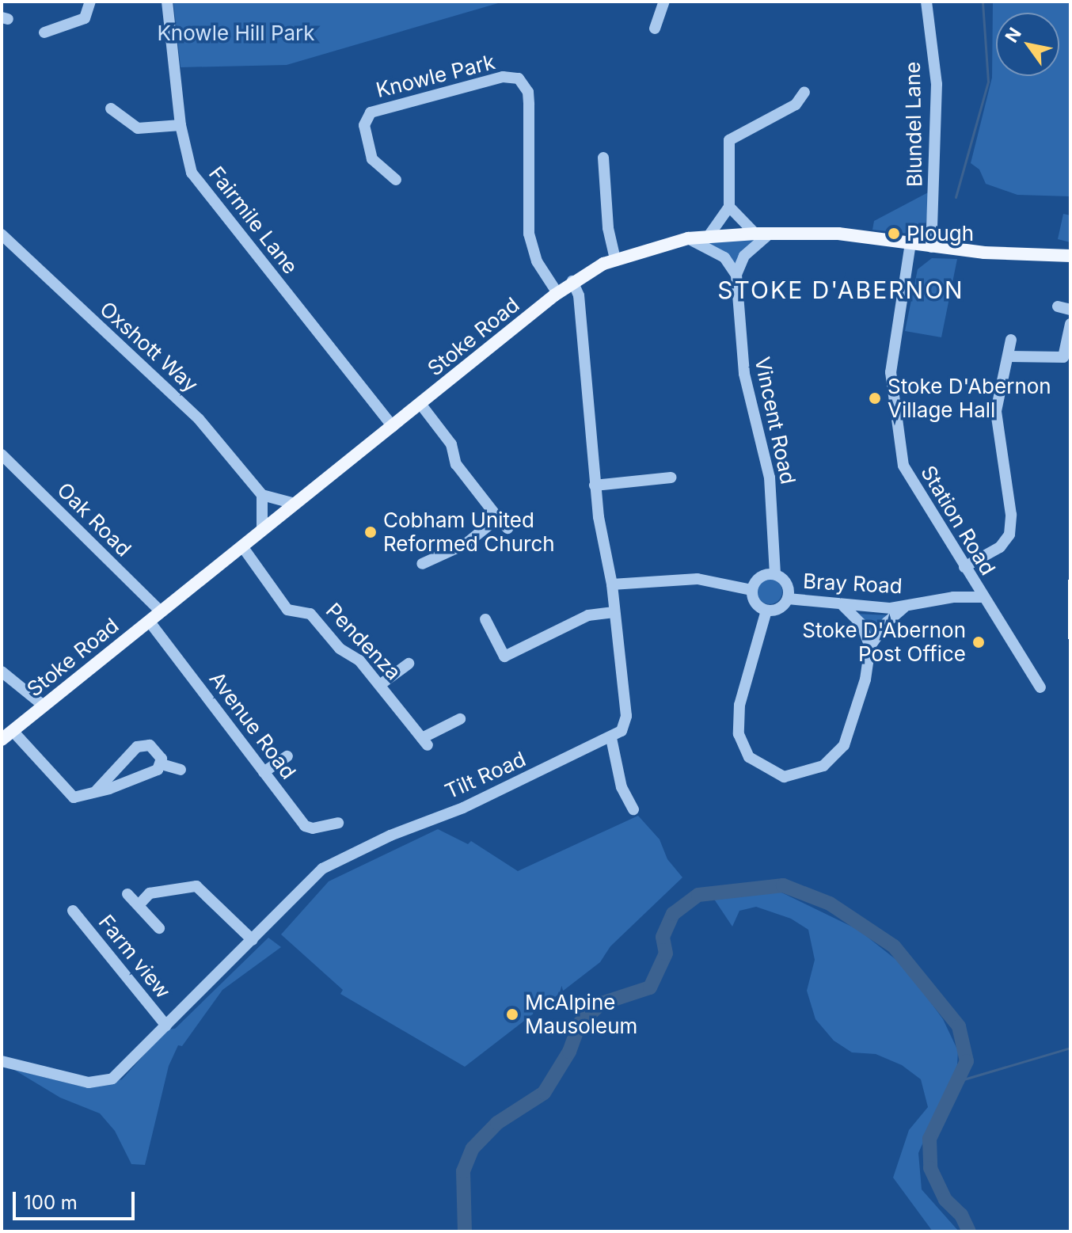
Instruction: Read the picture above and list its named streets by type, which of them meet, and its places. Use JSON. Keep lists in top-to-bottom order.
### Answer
{
  "streets": {
    "main road": ["Stoke Road"],
    "street": [
      "Knowle Park",
      "Blundel Lane",
      "Fairmile Lane",
      "Oxshott Way",
      "Vincent Road",
      "Oak Road",
      "Station Road",
      "Bray Road",
      "Pendenza",
      "Avenue Road",
      "Tilt Road",
      "Farm view"
    ]
  },
  "crossings": [
    ["Knowle Park", "Stoke Road"],
    ["Blundel Lane", "Stoke Road"],
    ["Fairmile Lane", "Stoke Road"],
    ["Stoke Road", "Oak Road"],
    ["Stoke Road", "Station Road"],
    ["Stoke Road", "Pendenza"],
    ["Stoke Road", "Avenue Road"],
    ["Vincent Road", "Bray Road"],
    ["Station Road", "Bray Road"],
    ["Tilt Road", "Farm view"]
  ],
  "districts": ["STOKE D'ABERNON"],
  "parks": ["Knowle Hill Park"],
  "places": [
    "Plough",
    "Stoke D'Abernon Village Hall",
    "Cobham United Reformed Church",
    "Stoke D'Abernon Post Office",
    "McAlpine Mausoleum"
  ],
  "scale_bar": "100 m",
  "north": "top left"
}
